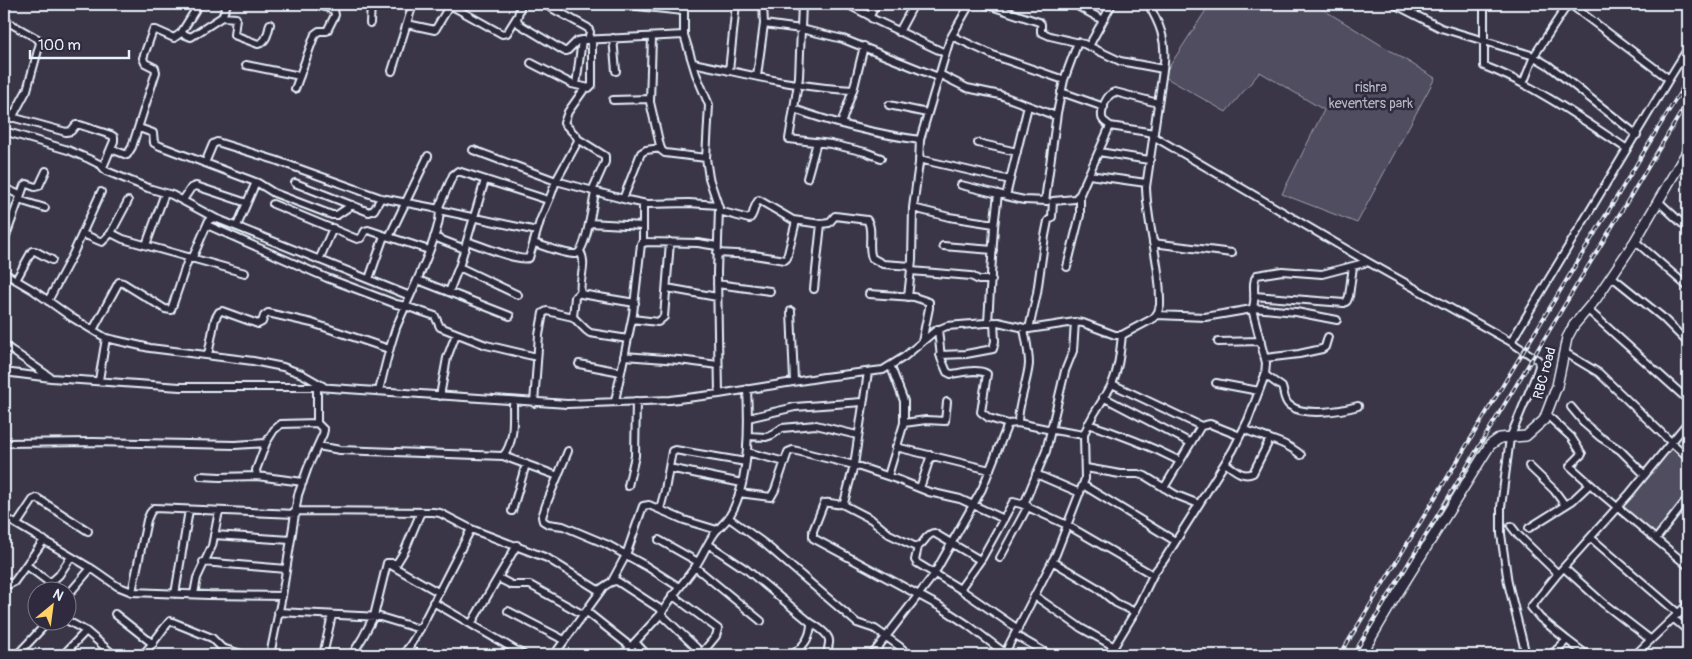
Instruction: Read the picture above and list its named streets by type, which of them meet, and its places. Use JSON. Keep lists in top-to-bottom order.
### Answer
{
  "streets": {
    "street": ["RBC road"]
  },
  "parks": ["rishra keventers park"],
  "scale_bar": "100 m",
  "north": "top right"
}
